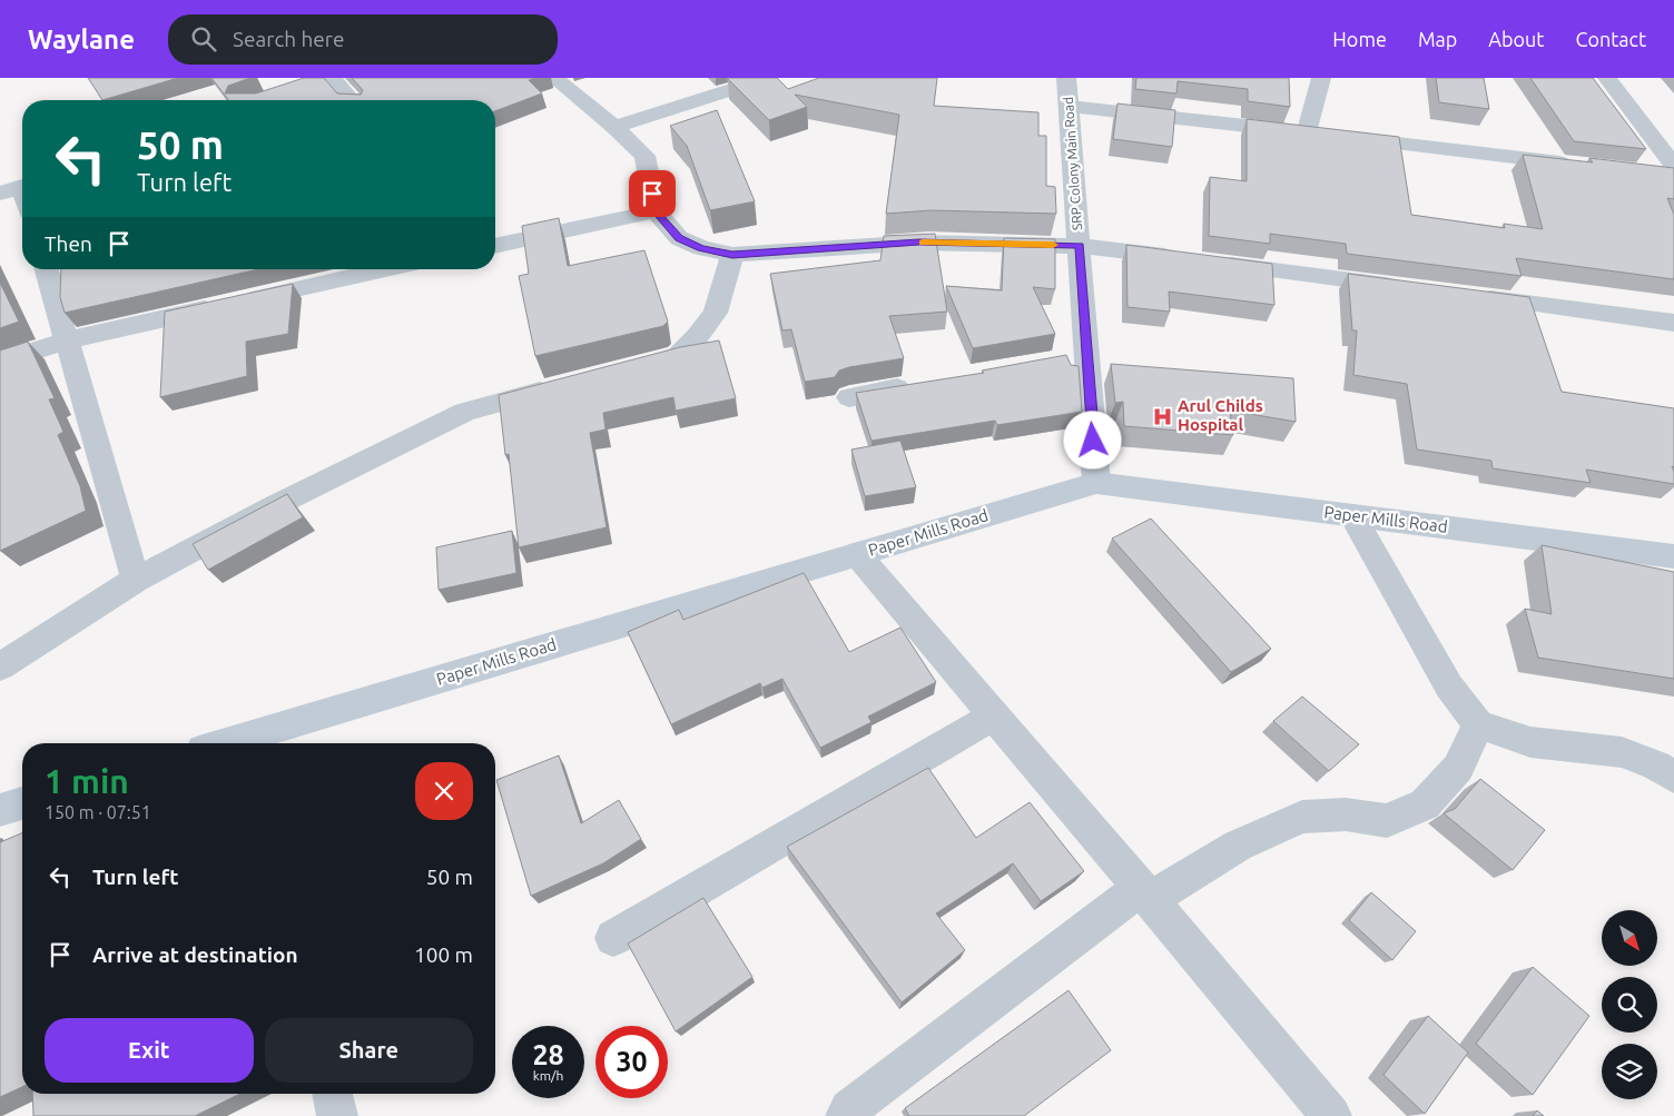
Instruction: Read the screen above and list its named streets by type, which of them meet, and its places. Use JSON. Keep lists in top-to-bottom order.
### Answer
{
  "streets": {
    "main road": ["Paper Mills Road"],
    "street": ["SRP Colony Main Road"]
  },
  "crossings": [
    ["SRP Colony Main Road", "Paper Mills Road"]
  ],
  "places": {
    "hospital": ["Arul Childs Hospital"]
  },
  "north": "bottom right",
  "page": {
    "header": "Waylane",
    "search": "Search here",
    "nav": [
      "Home",
      "Map",
      "About",
      "Contact"
    ],
    "turn": ["50 m", "Turn left"],
    "then": "Then",
    "heading": ["1 min", "150 m · 07:51"],
    "list": [
      {
        "name": "Turn left",
        "value": "50 m"
      },
      {
        "name": "Arrive at destination",
        "value": "100 m"
      }
    ],
    "buttons": ["Exit", "Share"],
    "speed": "28 km/h",
    "limit": "30"
  }
}
